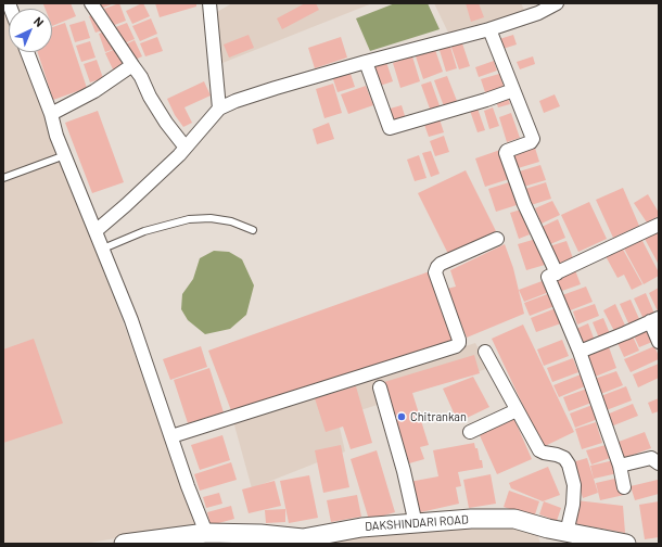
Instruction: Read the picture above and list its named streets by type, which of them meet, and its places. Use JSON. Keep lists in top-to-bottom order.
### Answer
{
  "streets": {
    "street": ["DAKSHINDARI ROAD"]
  },
  "places": ["Chitrankan"],
  "north": "top right"
}
